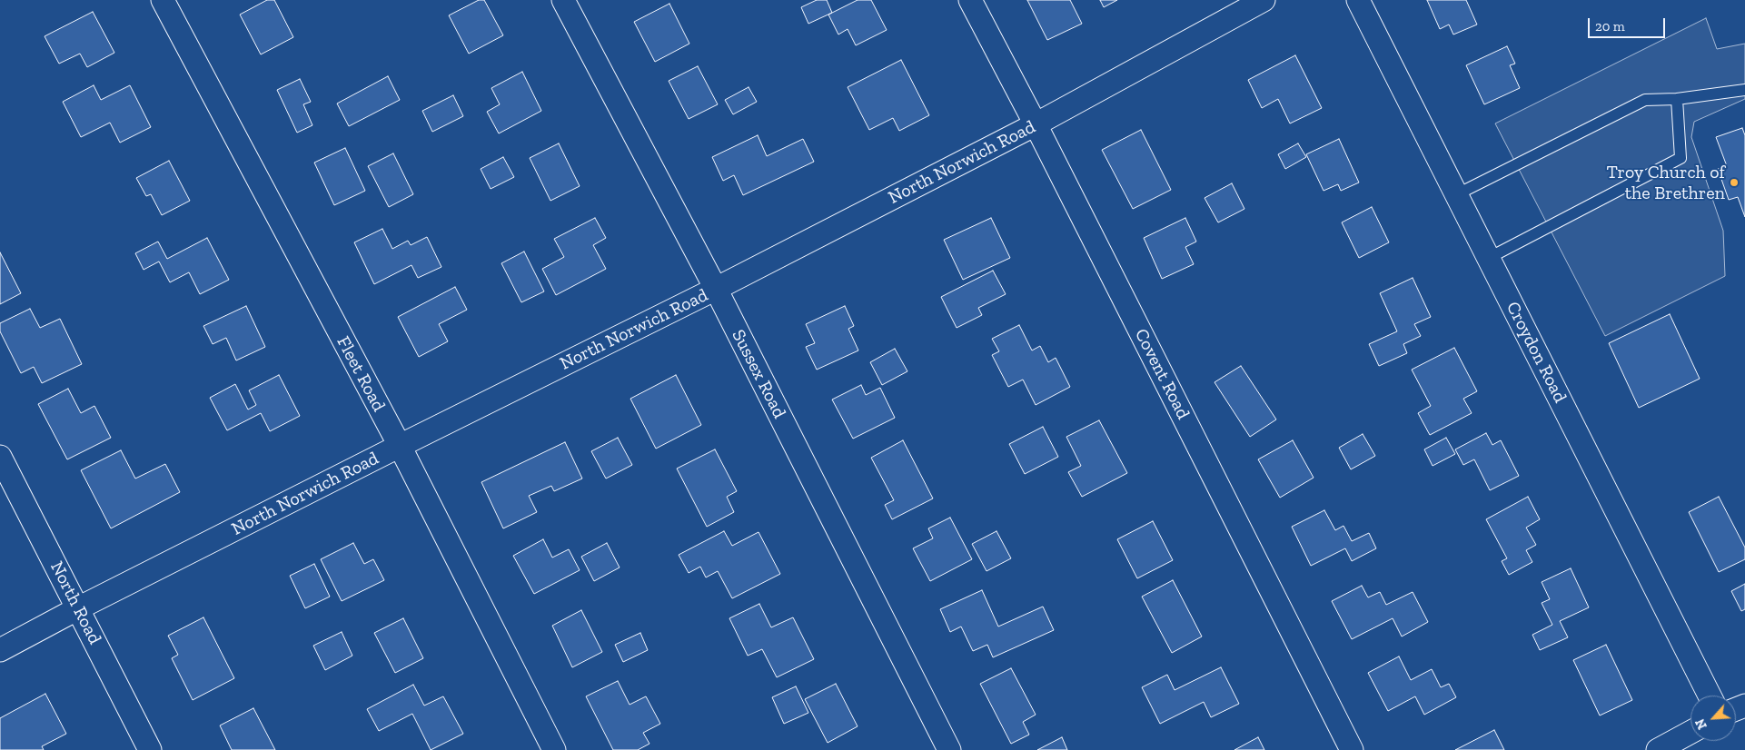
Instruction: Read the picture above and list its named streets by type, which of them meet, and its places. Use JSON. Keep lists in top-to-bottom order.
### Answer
{
  "streets": {
    "street": [
      "North Norwich Road",
      "Croydon Road",
      "Fleet Road",
      "Sussex Road",
      "Covent Road",
      "North Road"
    ]
  },
  "crossings": [
    ["North Norwich Road", "Fleet Road"],
    ["North Norwich Road", "Sussex Road"],
    ["North Norwich Road", "Covent Road"],
    ["North Norwich Road", "North Road"]
  ],
  "places": ["Troy Church of the Brethren"],
  "scale_bar": "20 m",
  "north": "bottom left"
}
